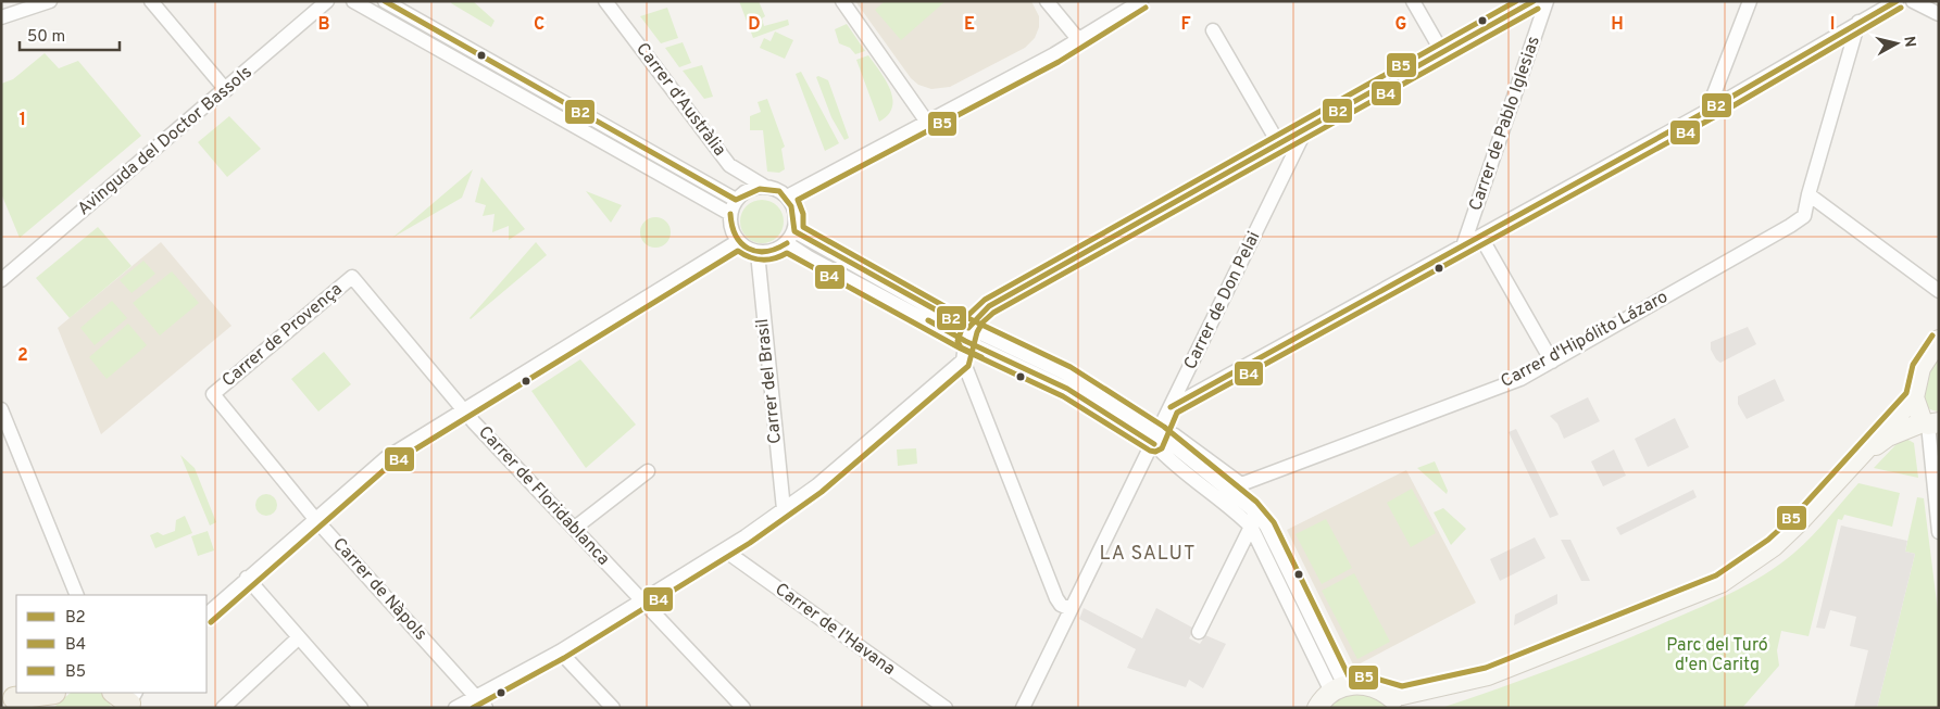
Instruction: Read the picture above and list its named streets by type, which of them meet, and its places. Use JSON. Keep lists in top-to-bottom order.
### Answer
{
  "streets": {
    "street": [
      "Carrer d'Austràlia",
      "Carrer de Pablo Iglesias",
      "Avinguda del Doctor Bassols",
      "Carrer de Don Pelai",
      "Carrer de Provença",
      "Carrer d'Hipólito Lázaro",
      "Carrer del Brasil",
      "Carrer de Floridablanca",
      "Carrer de Nàpols",
      "Carrer de l'Havana"
    ]
  },
  "crossings": [
    ["Carrer d'Austràlia", "Carrer del Brasil"],
    ["Carrer de Don Pelai", "Carrer d'Hipólito Lázaro"],
    ["Carrer de Provença", "Carrer de Floridablanca"],
    ["Carrer de Provença", "Carrer de Nàpols"]
  ],
  "districts": ["LA SALUT"],
  "parks": ["Parc del Turó d'en Caritg"],
  "lines": ["transit line B2", "transit line B5", "transit line B4"],
  "legend": ["B2", "B4", "B5"],
  "scale_bar": "50 m",
  "north": "right",
  "grid": {
    "columns": [
      "B",
      "C",
      "D",
      "E",
      "F",
      "G",
      "H",
      "I"
    ],
    "rows": ["1", "2"]
  }
}
